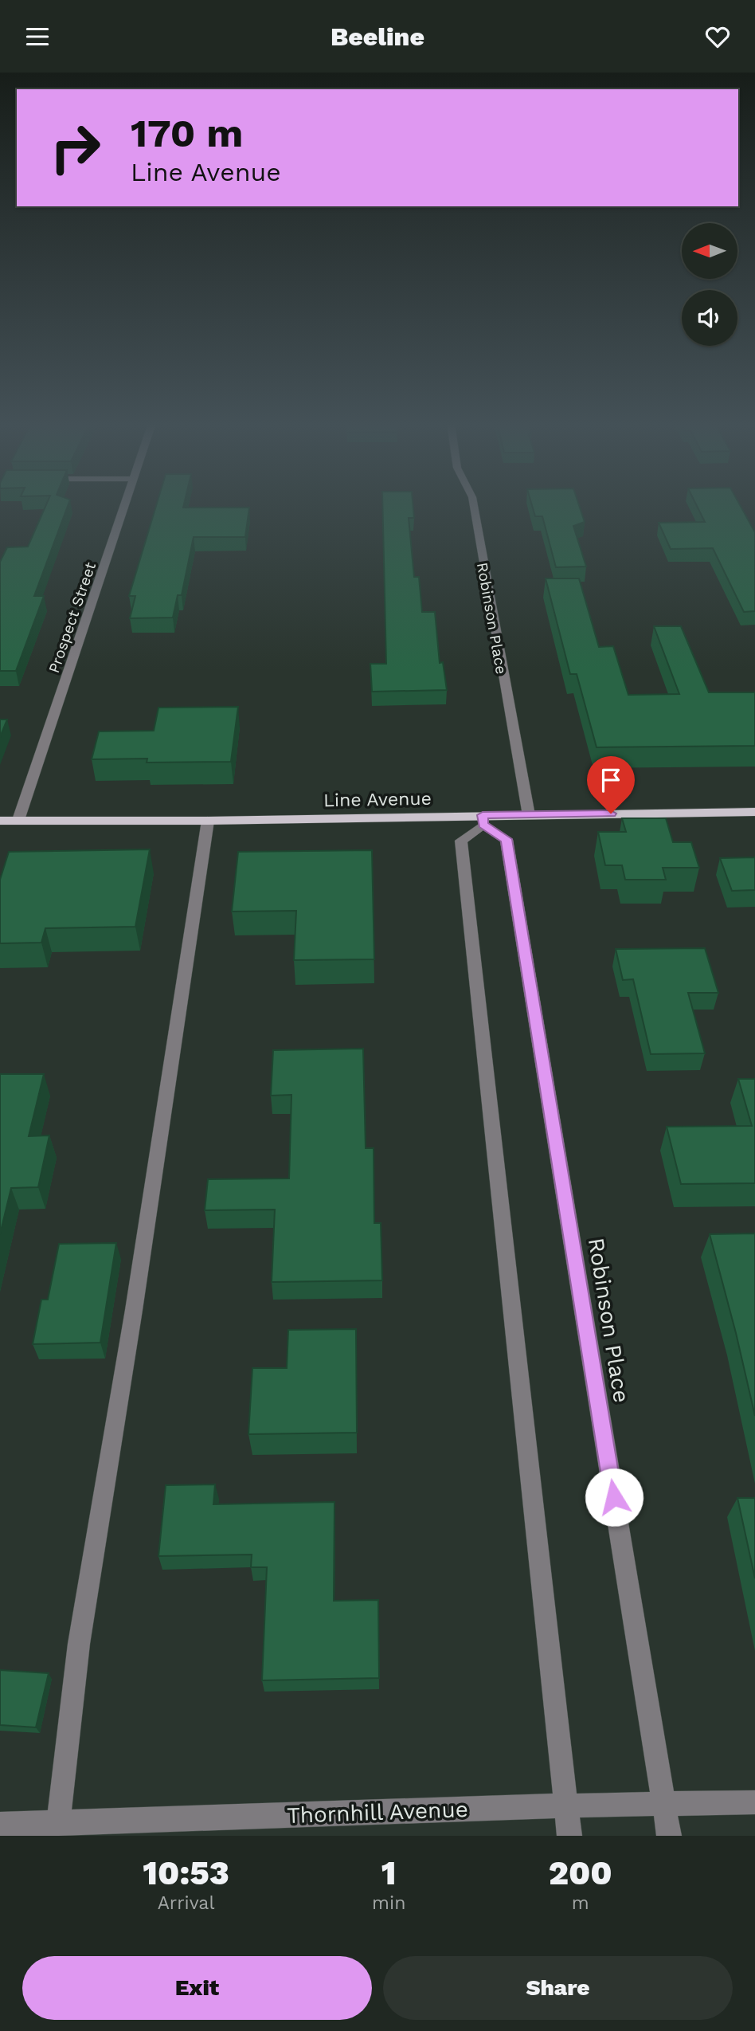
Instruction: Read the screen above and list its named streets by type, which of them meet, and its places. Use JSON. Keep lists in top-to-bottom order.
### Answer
{
  "streets": {
    "main road": ["Line Avenue"],
    "street": ["Prospect Street", "Robinson Place", "Thornhill Avenue"]
  },
  "crossings": [
    ["Prospect Street", "Line Avenue"],
    ["Robinson Place", "Line Avenue"],
    ["Robinson Place", "Thornhill Avenue"]
  ],
  "north": "left",
  "page": {
    "header": "Beeline",
    "turn": ["170 m", "Line Avenue"],
    "eta": [
      "10:53",
      "Arrival",
      "1",
      "min",
      "200",
      "m"
    ],
    "buttons": ["Exit", "Share"]
  }
}
